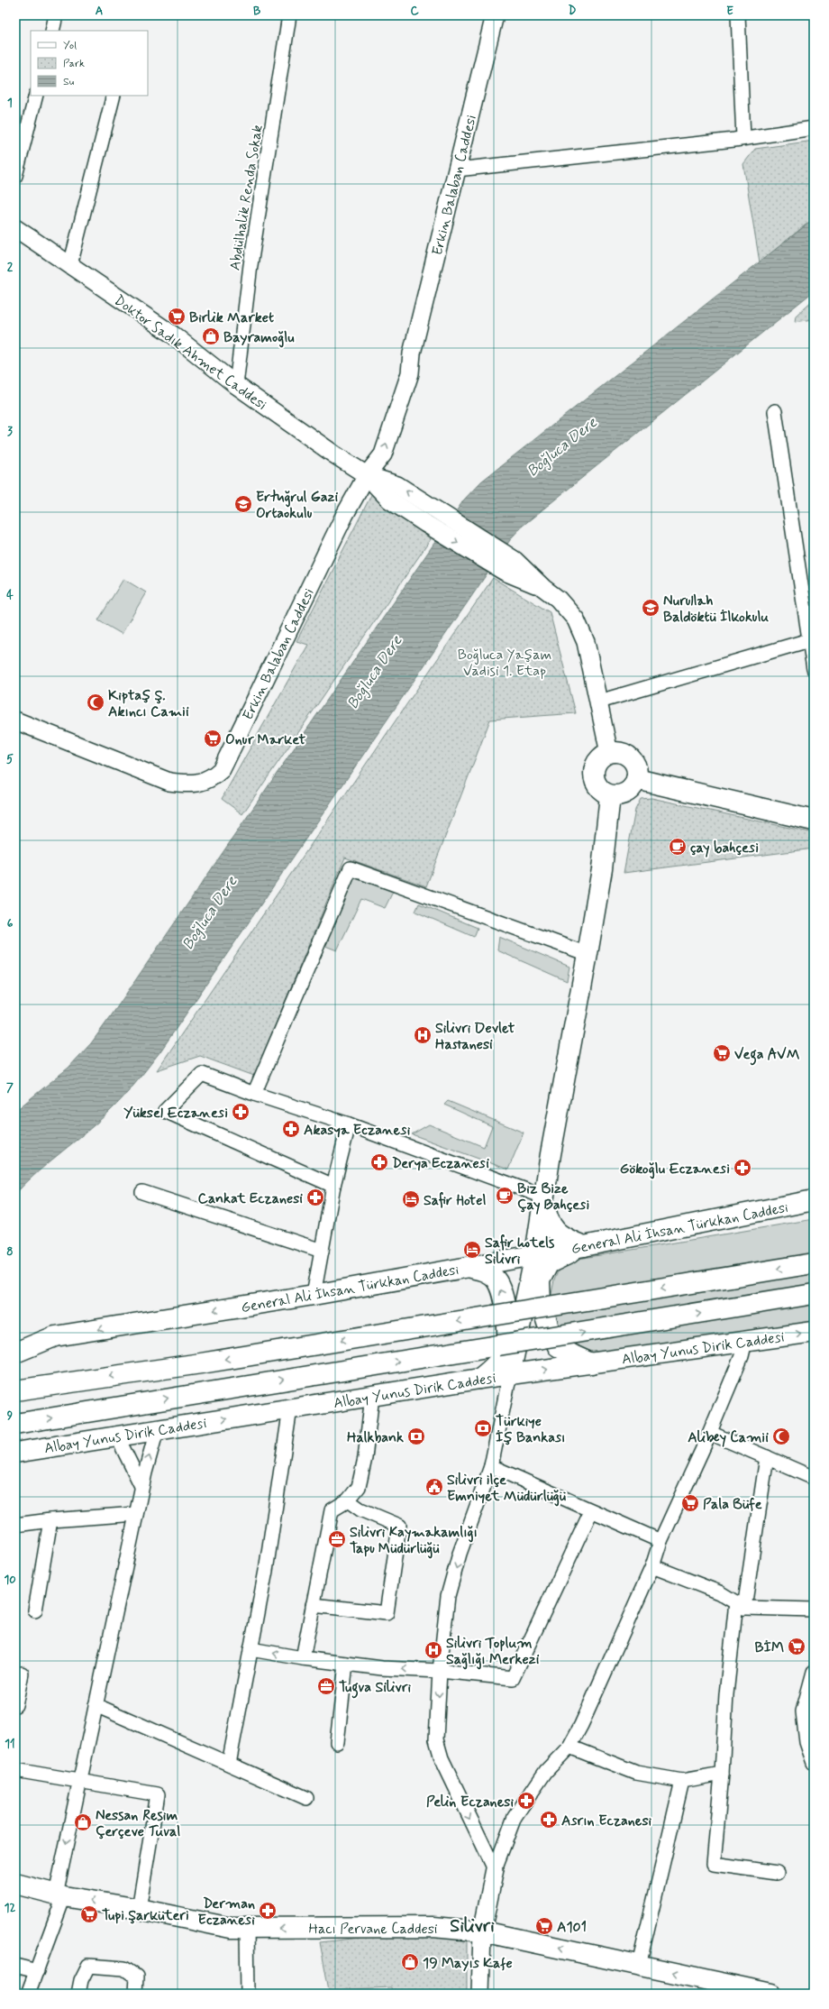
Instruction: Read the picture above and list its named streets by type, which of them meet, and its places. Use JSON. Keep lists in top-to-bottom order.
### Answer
{
  "streets": {
    "main road": ["General Ali İhsan Türkkan Caddesi", "Albay Yunus Dirik Caddesi", "Hacı Pervane Caddesi"],
    "street": ["Erkin Balaban Caddesi", "Abdülhalik Renda Sokak", "Doktor Sadık Ahmet Caddesi"]
  },
  "crossings": [
    ["Erkin Balaban Caddesi", "Doktor Sadık Ahmet Caddesi"],
    ["Abdülhalik Renda Sokak", "Doktor Sadık Ahmet Caddesi"]
  ],
  "one_way": ["Hacı Pervane Caddesi"],
  "districts": ["Silivri"],
  "water": ["Boğluca Dere"],
  "parks": ["Boğluca Yaşam Vadisi 1. Etap"],
  "places": {
    "supermarket": [
      "Birlik Market",
      "Onur Market",
      "Vega AVM",
      "Pala Büfe",
      "BİM",
      "Tupi Şarküteri",
      "A101"
    ],
    "shop": ["Bayramoğlu", "Nessan Resim Çerçeve Tuval", "19 Mayıs Kafe"],
    "school or university": ["Ertuğrul Gazi Ortaokulu", "Nurullah Baldöktü İlkokulu"],
    "mosque": ["Kiptaş Ş. Akıncı Camii", "Alibey Camii"],
    "cafe": ["çay bahçesi", "Biz Bize Çay Bahçesi"],
    "hospital": ["Silivri Devlet Hastanesi", "Silivri Toplum Sağlığı Merkezi"],
    "pharmacy": [
      "Yüksel Eczanesi",
      "Akasya Eczanesi",
      "Derya Eczanesi",
      "Gökoğlu Eczanesi",
      "Cankat Eczanesi",
      "Pelin Eczanesi",
      "Asrın Eczanesi",
      "Derman Eczanesi"
    ],
    "hotel": ["Safir Hotel", "Safir hotels Silivri"],
    "bank": ["Türkiye İş Bankası", "Halkbank"],
    "public building": ["Silivri ilçe Emniyet Müdürlüğü"],
    "office": ["Silivri Kaymakamlığı Tapu Müdürlüğü", "Tugva Silivri"]
  },
  "legend": ["Yol", "Park", "Su"],
  "grid": {
    "columns": [
      "A",
      "B",
      "C",
      "D",
      "E"
    ],
    "rows": [
      "1",
      "2",
      "3",
      "4",
      "5",
      "6",
      "7",
      "8",
      "9",
      "10",
      "11",
      "12"
    ]
  }
}
